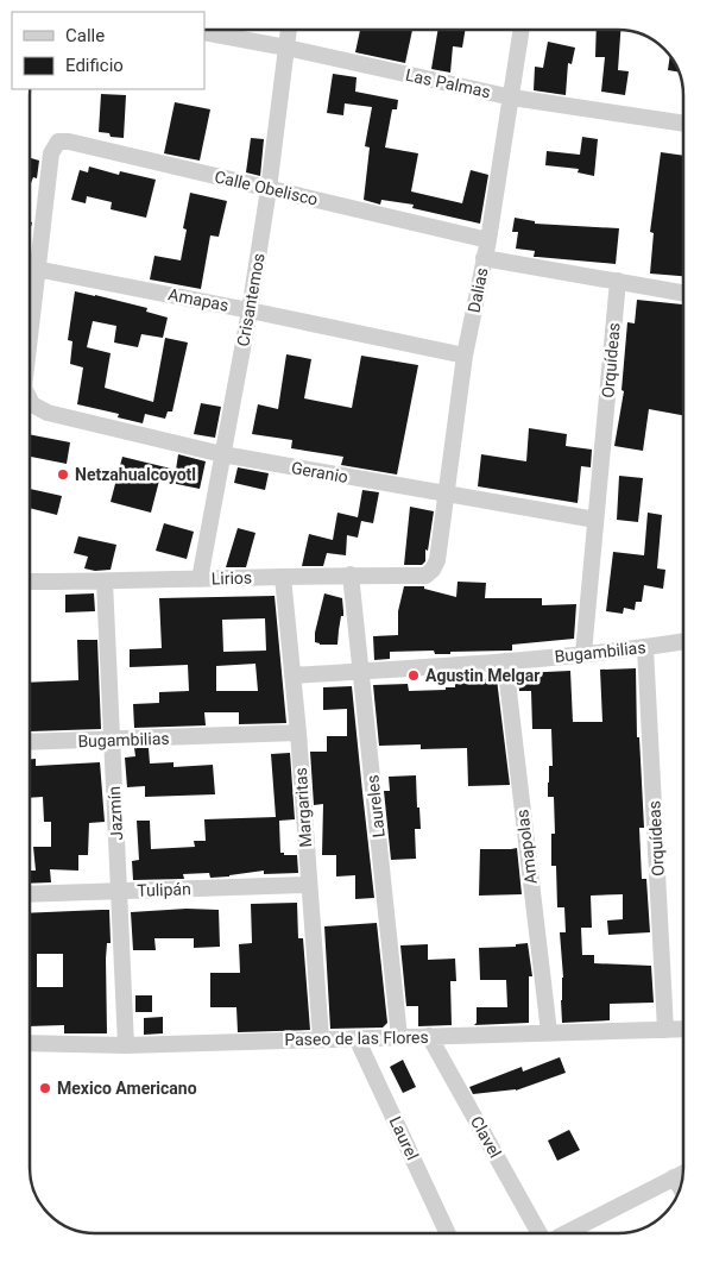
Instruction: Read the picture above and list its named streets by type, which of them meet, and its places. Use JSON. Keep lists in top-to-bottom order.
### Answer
{
  "streets": {
    "street": [
      "Las Palmas",
      "Calle Obelisco",
      "Dalias",
      "Amapas",
      "Crisantemos",
      "Orquídeas",
      "Geranio",
      "Lirios",
      "Bugambilias",
      "Laureles",
      "Margaritas",
      "Jazmín",
      "Amapolas",
      "Tulipán",
      "Paseo de las Flores",
      "Clavel",
      "Laurel"
    ]
  },
  "crossings": [
    ["Las Palmas", "Dalias"],
    ["Las Palmas", "Crisantemos"],
    ["Calle Obelisco", "Dalias"],
    ["Calle Obelisco", "Amapas"],
    ["Calle Obelisco", "Crisantemos"],
    ["Calle Obelisco", "Geranio"],
    ["Dalias", "Amapas"],
    ["Dalias", "Geranio"],
    ["Dalias", "Lirios"],
    ["Amapas", "Crisantemos"],
    ["Amapas", "Geranio"],
    ["Crisantemos", "Geranio"],
    ["Crisantemos", "Lirios"],
    ["Orquídeas", "Geranio"],
    ["Orquídeas", "Bugambilias"],
    ["Orquídeas", "Paseo de las Flores"],
    ["Lirios", "Laureles"],
    ["Lirios", "Margaritas"],
    ["Lirios", "Jazmín"],
    ["Bugambilias", "Laureles"],
    ["Bugambilias", "Margaritas"],
    ["Bugambilias", "Jazmín"],
    ["Bugambilias", "Amapolas"],
    ["Laureles", "Paseo de las Flores"],
    ["Margaritas", "Tulipán"],
    ["Margaritas", "Paseo de las Flores"],
    ["Jazmín", "Tulipán"],
    ["Jazmín", "Paseo de las Flores"],
    ["Amapolas", "Paseo de las Flores"],
    ["Paseo de las Flores", "Clavel"],
    ["Paseo de las Flores", "Laurel"]
  ],
  "places": ["Netzahualcoyotl", "Agustin Melgar", "Mexico Americano"],
  "legend": ["Calle", "Edificio"]
}
